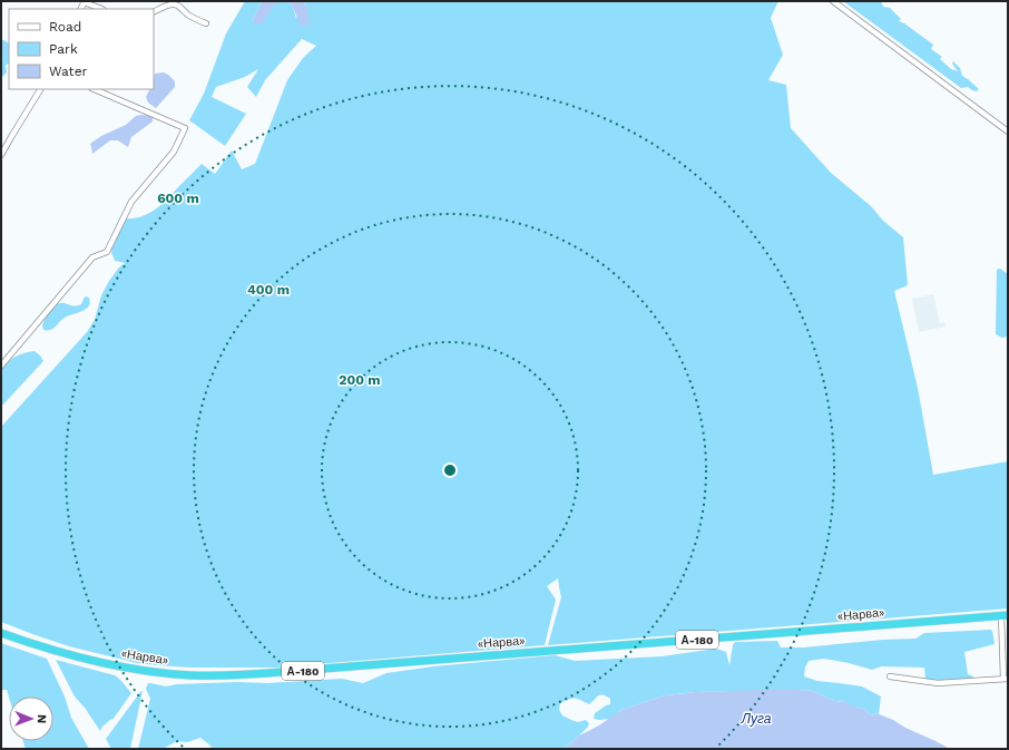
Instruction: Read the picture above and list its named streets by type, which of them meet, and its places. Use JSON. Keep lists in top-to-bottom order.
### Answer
{
  "streets": {
    "highway": ["«Нарва»", "А-180"]
  },
  "water": ["Луга"],
  "legend": ["Road", "Park", "Water"],
  "north": "right",
  "rings": ["600 m", "400 m", "200 m"]
}
